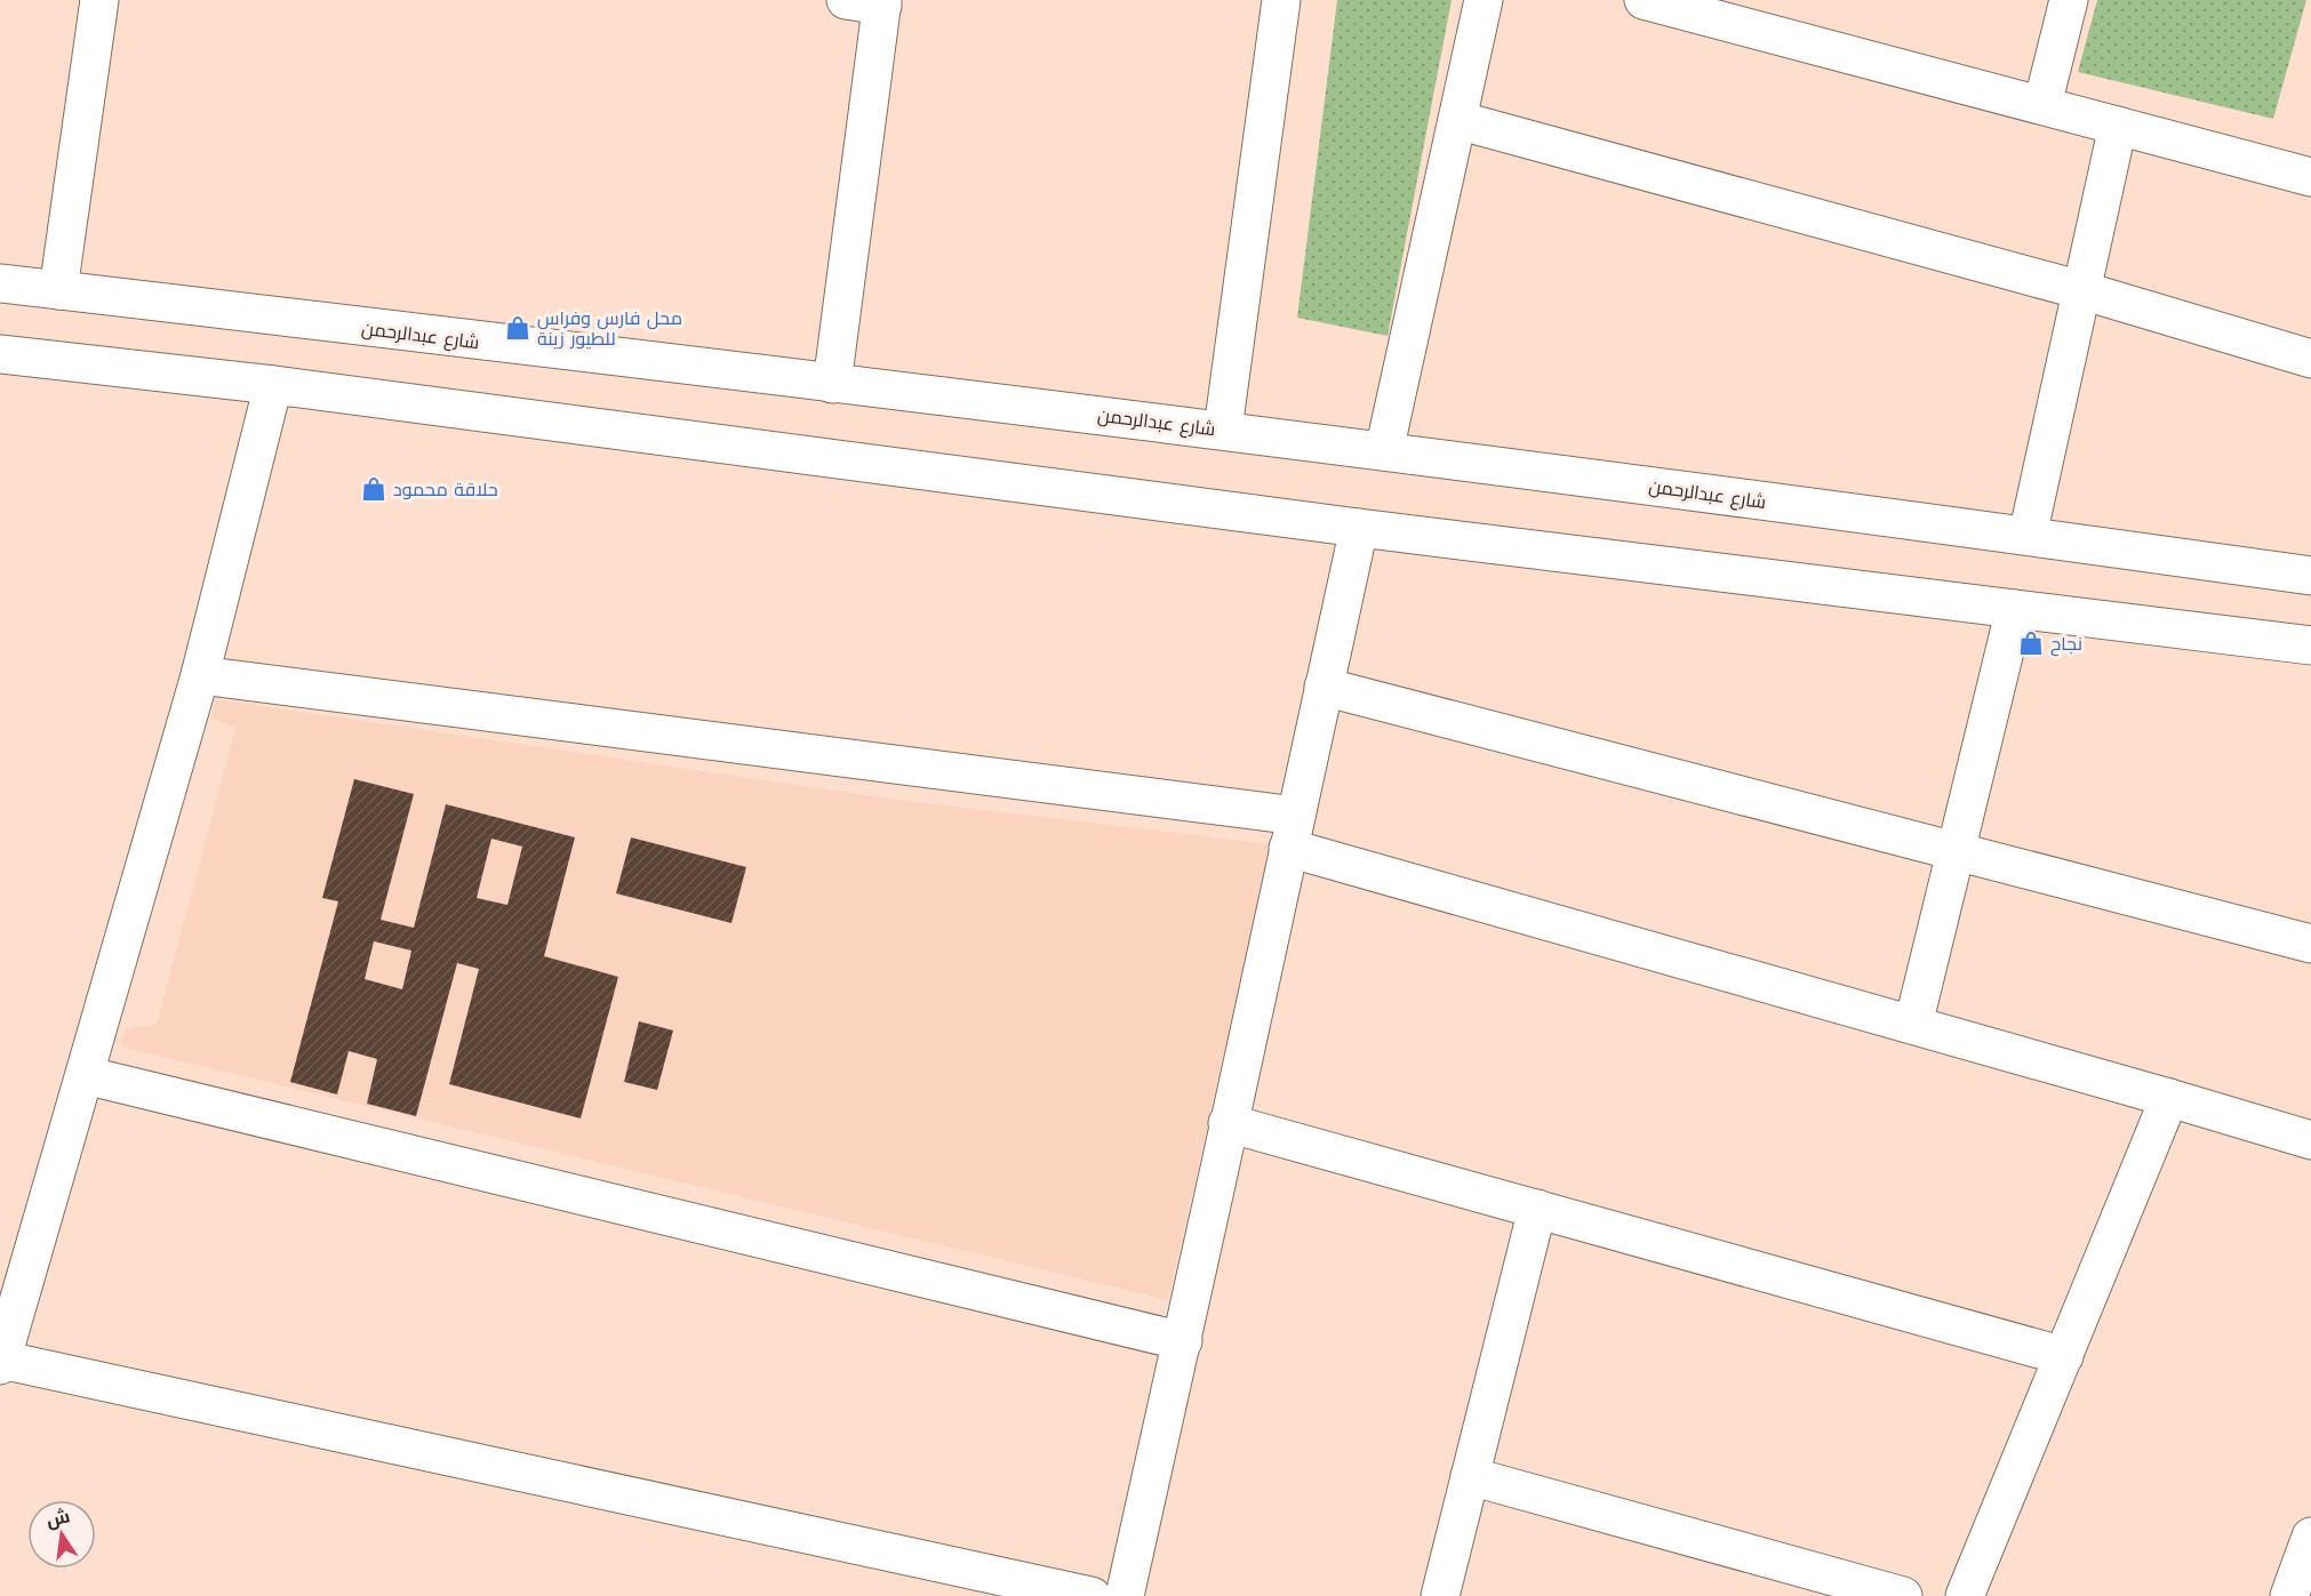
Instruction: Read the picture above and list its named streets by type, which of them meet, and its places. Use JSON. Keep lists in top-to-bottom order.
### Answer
{
  "streets": {
    "street": ["شارع عبدالرحمن"]
  },
  "places": {
    "shop": ["محل فارس وفراس للطيور زينة", "حلاقة محمود", "نجاح"]
  },
  "north": "top"
}
